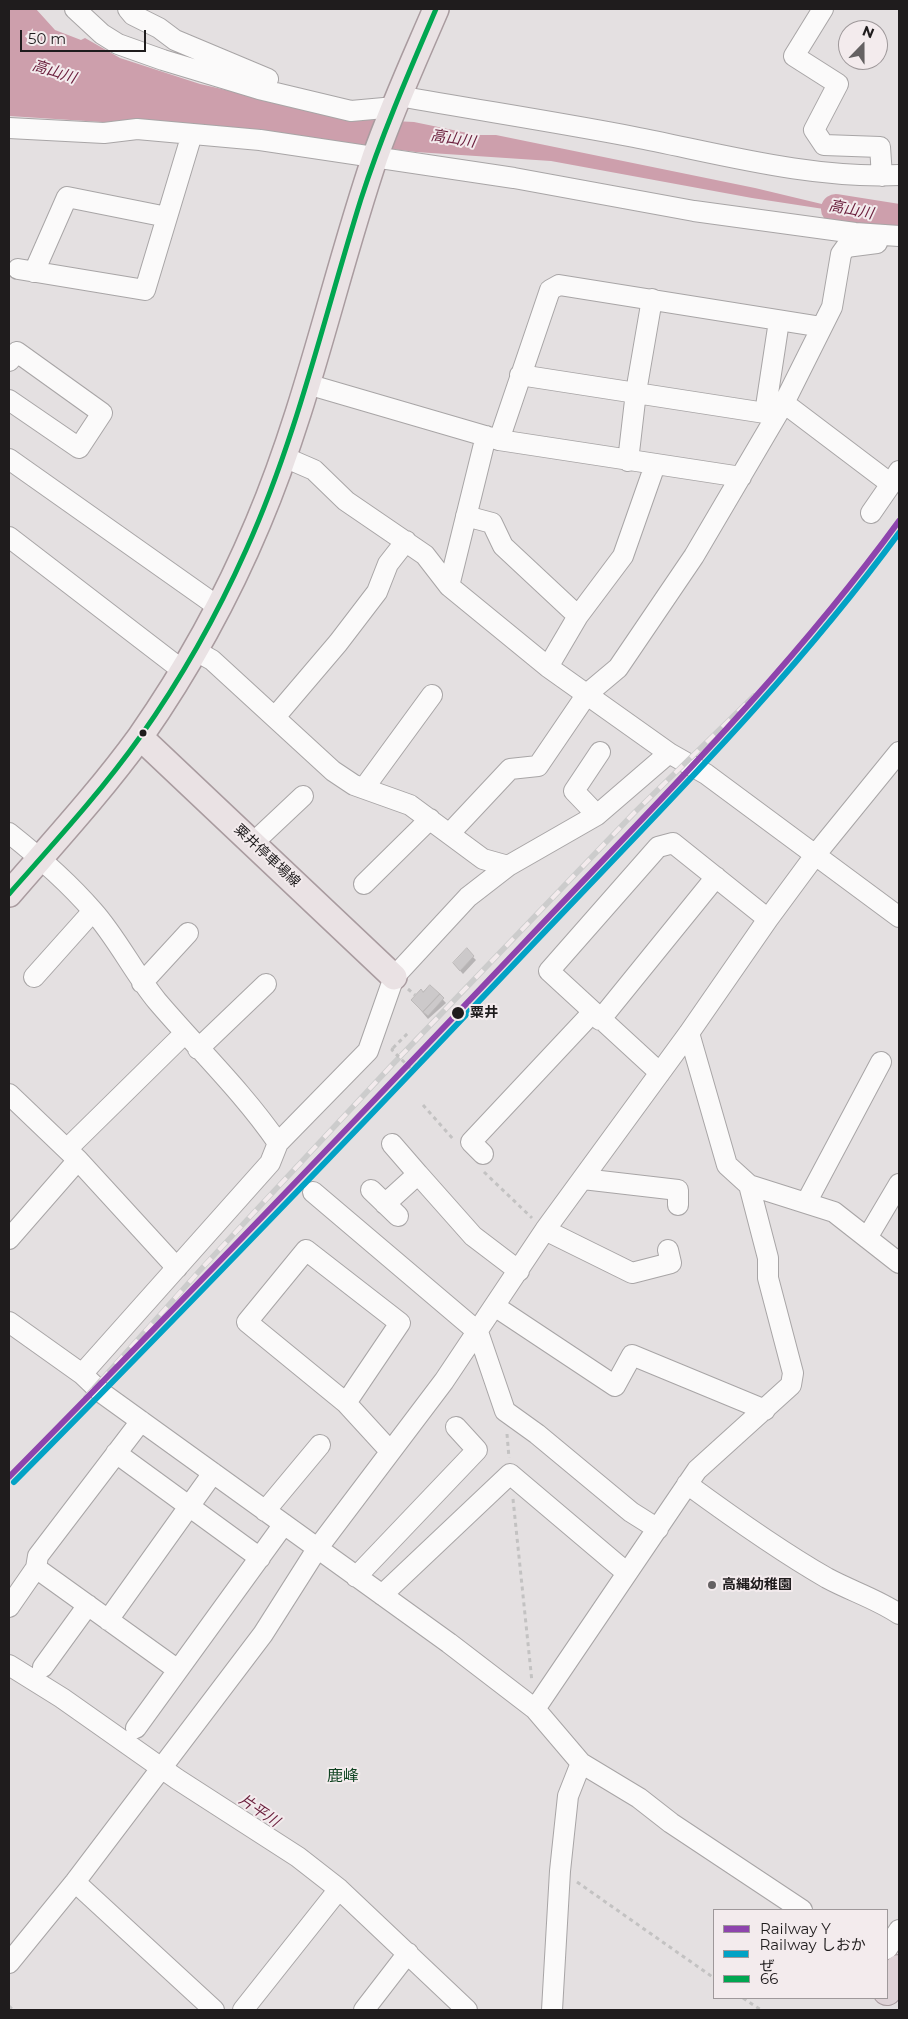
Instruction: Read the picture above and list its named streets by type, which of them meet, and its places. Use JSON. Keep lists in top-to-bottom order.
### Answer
{
  "streets": {
    "main road": ["粟井停車場線"]
  },
  "districts": ["鹿峰"],
  "water": ["高山川", "片平川"],
  "places": ["粟井", "高縄幼稚園"],
  "lines": ["transit line 66", "rail line Y", "rail line しおかぜ"],
  "legend": ["Railway Y", "Railway しおかぜ", "66"],
  "scale_bar": "50 m",
  "north": "top"
}
